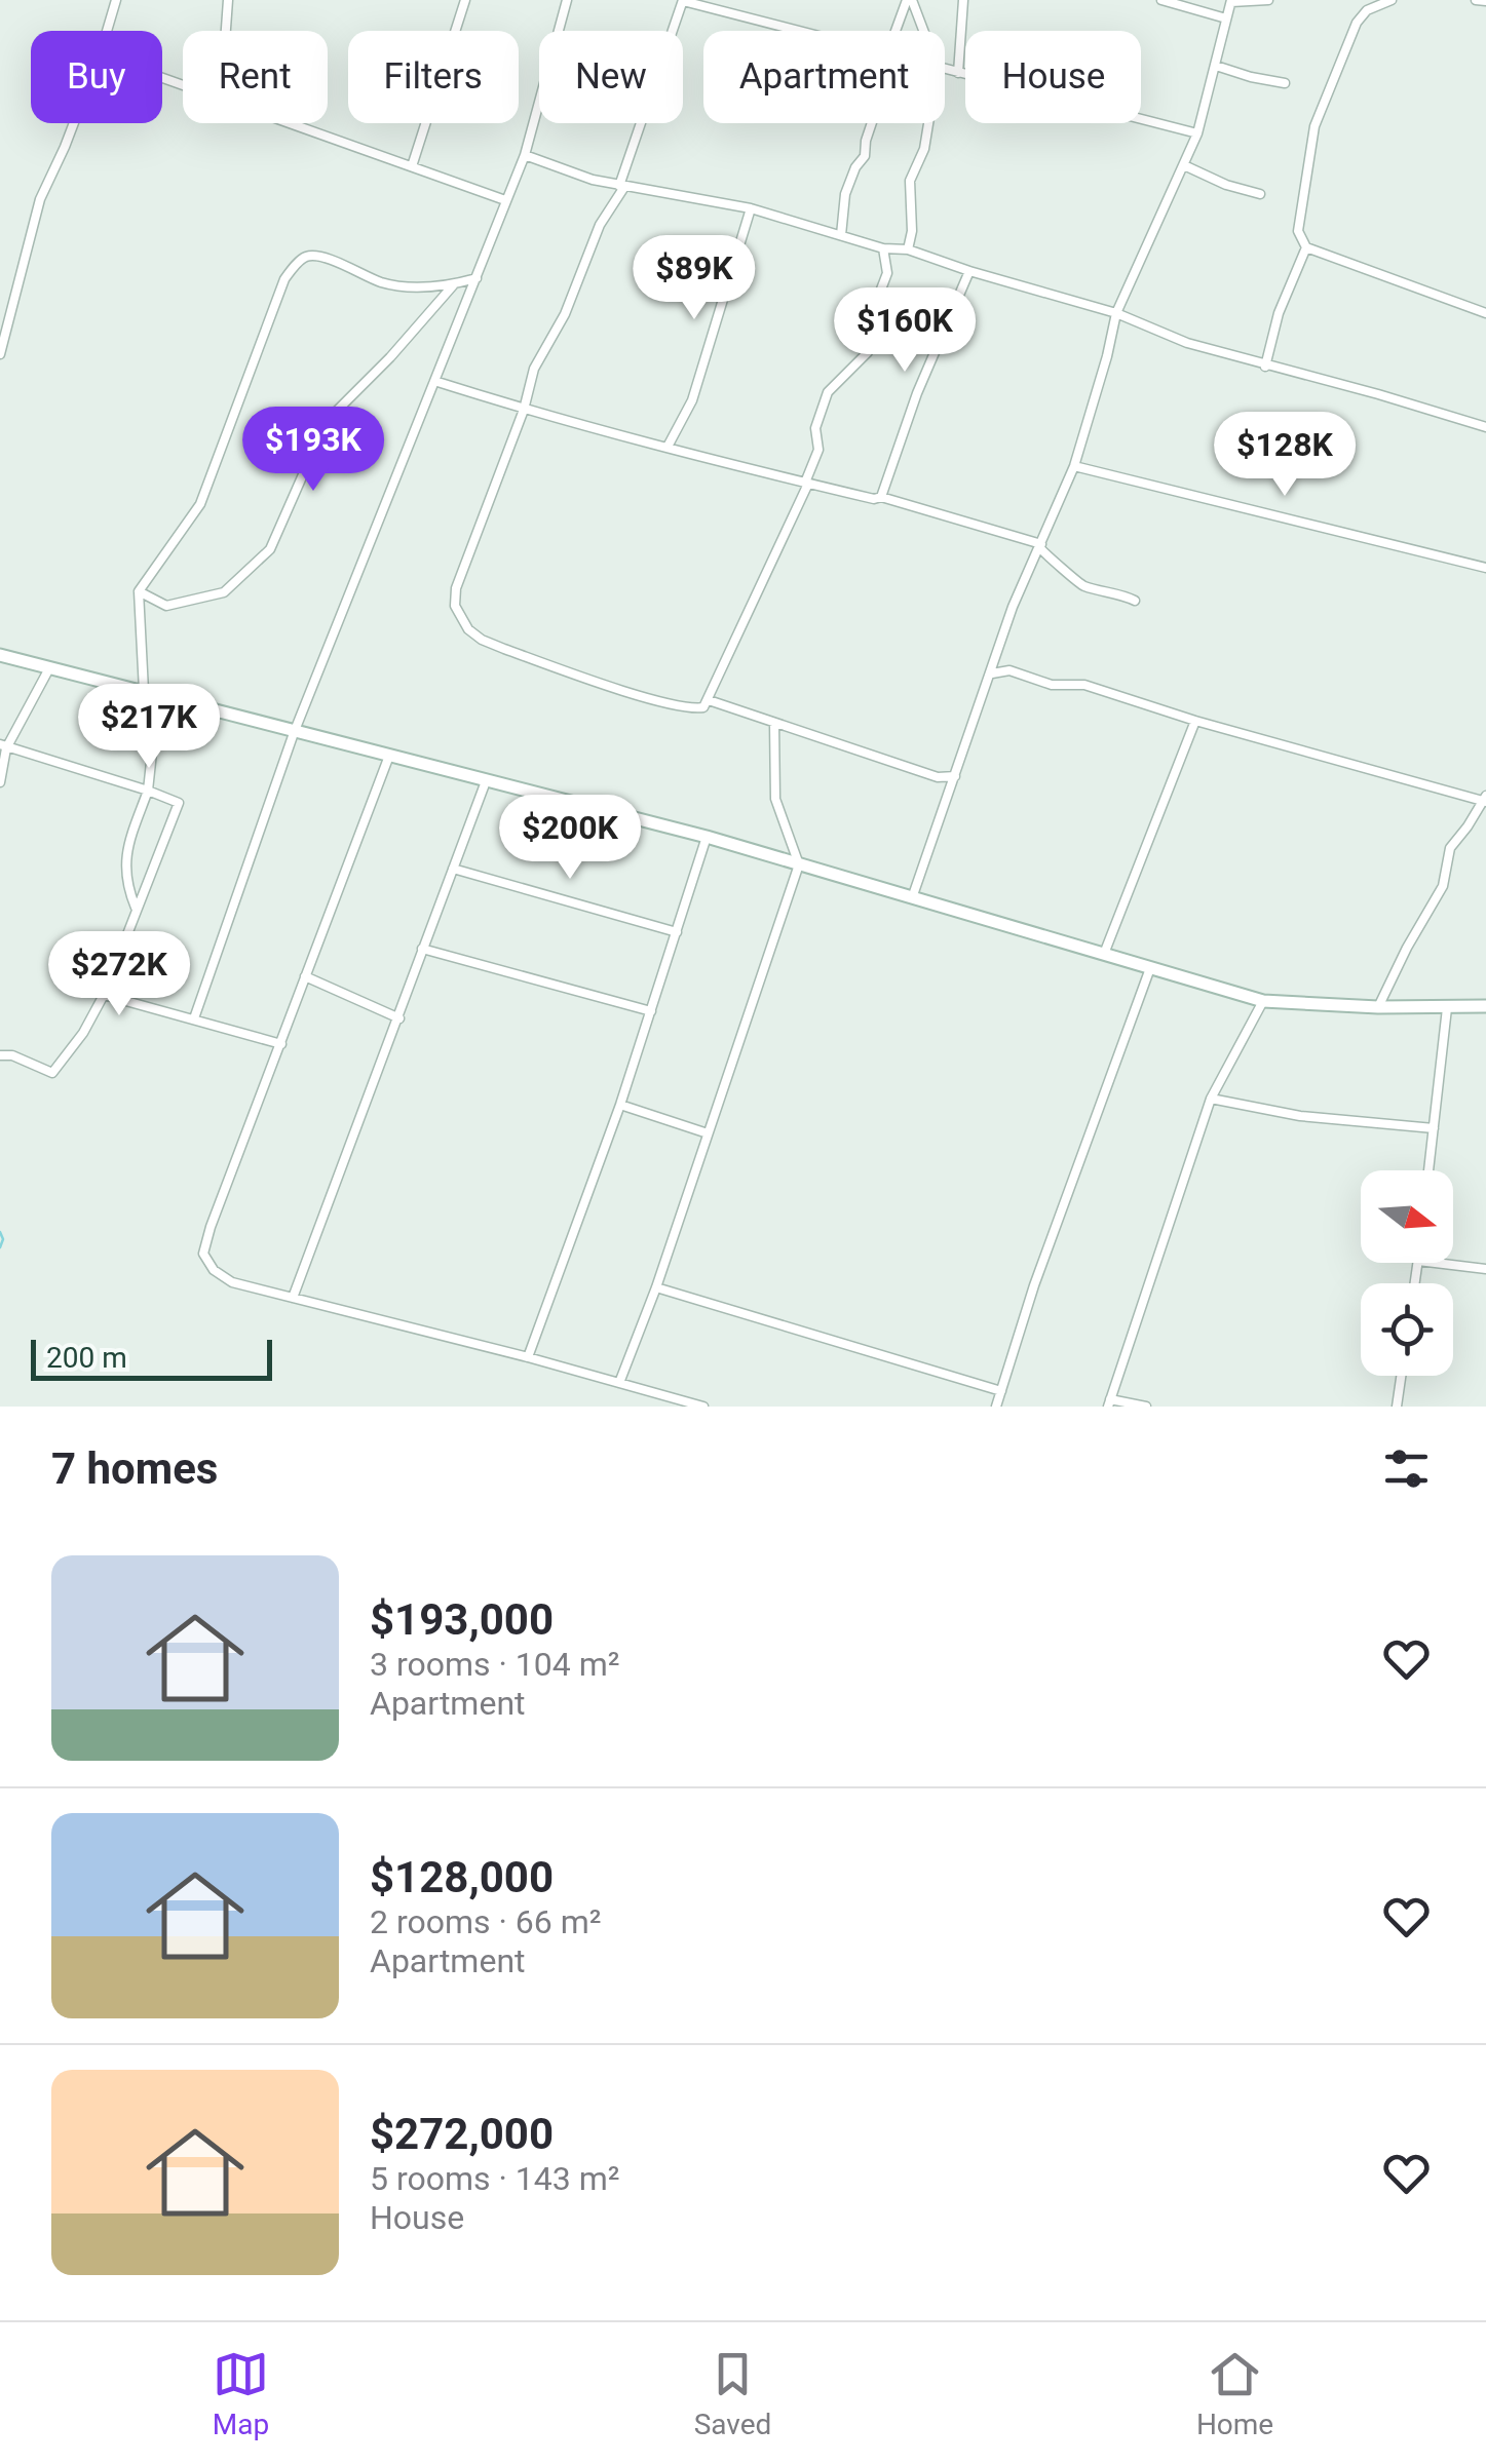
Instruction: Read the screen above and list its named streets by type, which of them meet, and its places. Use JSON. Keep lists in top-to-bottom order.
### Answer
{
  "scale_bar": "200 m",
  "north": "right",
  "page": {
    "chip": [
      "Buy",
      "Rent",
      "Filters",
      "New",
      "Apartment",
      "House"
    ],
    "price": [
      "$89K",
      "$160K",
      "$193K",
      "$128K",
      "$217K",
      "$200K",
      "$272K"
    ],
    "scale": "200 m",
    "heading": "7 homes",
    "list": [
      {
        "name": "$193,000",
        "note": "3 rooms · 104 m² · Apartment"
      },
      {
        "name": "$128,000",
        "note": "2 rooms · 66 m² · Apartment"
      },
      {
        "name": "$272,000",
        "note": "5 rooms · 143 m² · House"
      }
    ],
    "tabs": ["Map", "Saved", "Home"]
  }
}
